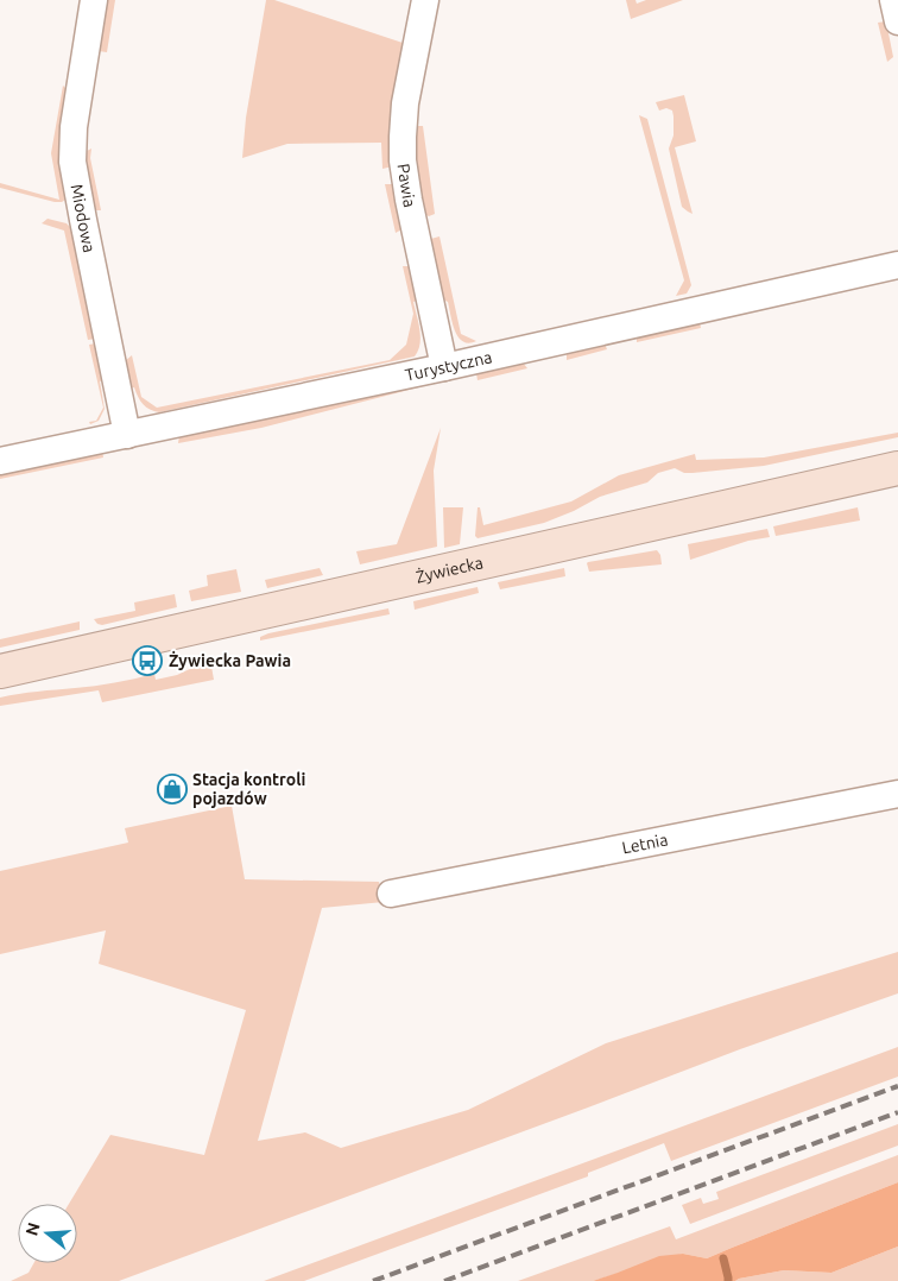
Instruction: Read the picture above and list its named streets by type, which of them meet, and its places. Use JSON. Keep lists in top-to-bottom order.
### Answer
{
  "streets": {
    "main road": ["Żywiecka"],
    "street": [
      "Pawia",
      "Miodowa",
      "Turystyczna",
      "Letnia"
    ]
  },
  "crossings": [
    ["Pawia", "Turystyczna"],
    ["Miodowa", "Turystyczna"]
  ],
  "places": {
    "bus stop": ["Żywiecka Pawia"],
    "shop": ["Stacja kontroli pojazdów"]
  },
  "north": "left"
}
